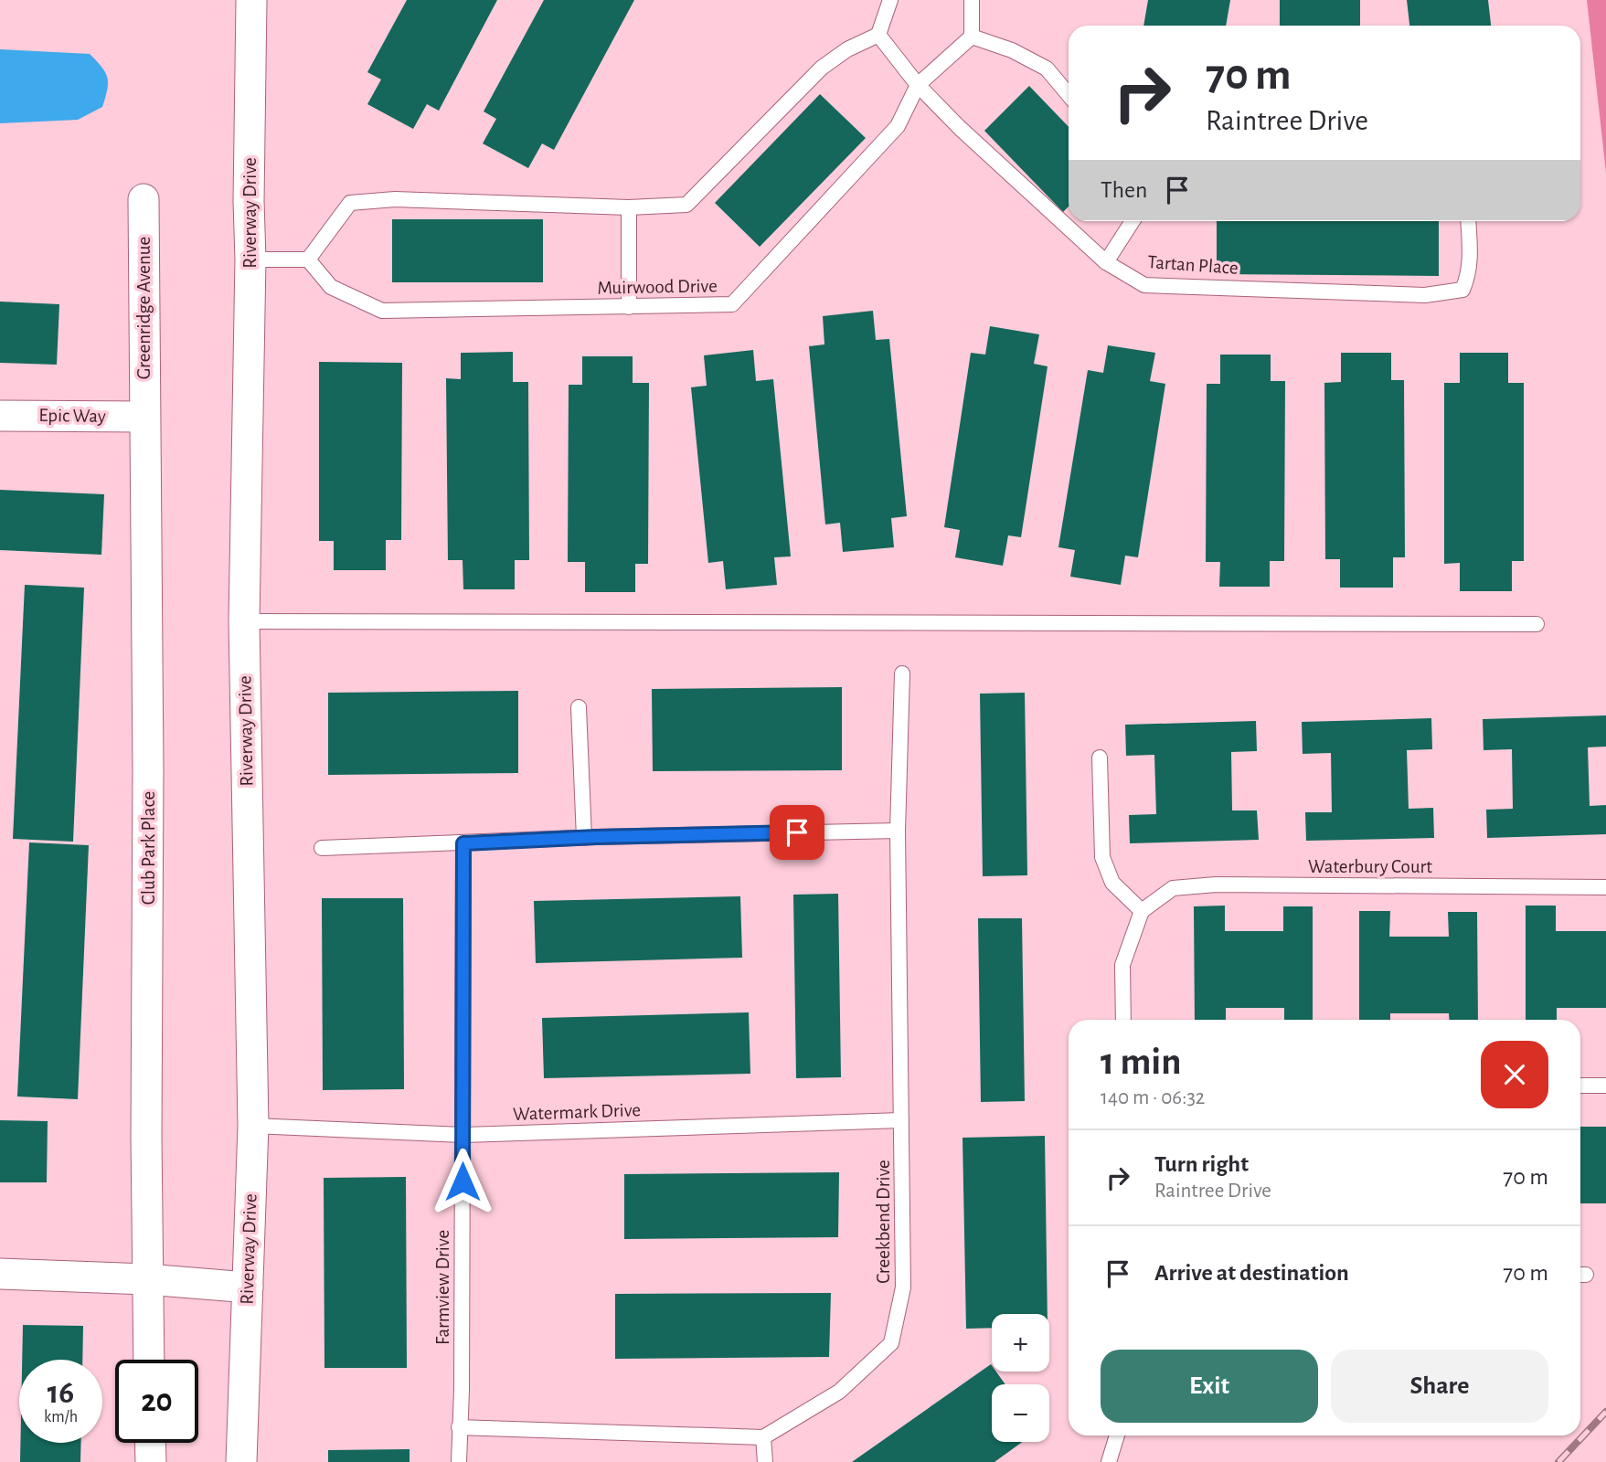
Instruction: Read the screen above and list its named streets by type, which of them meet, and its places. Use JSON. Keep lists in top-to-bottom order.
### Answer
{
  "streets": {
    "street": [
      "Riverway Drive",
      "Greenridge Avenue",
      "Epic Way",
      "Club Park Place"
    ],
    "lane": [
      "Tartan Place",
      "Muirwood Drive",
      "Waterbury Court",
      "Watermark Drive",
      "Creekbend Drive",
      "Farmview Drive"
    ]
  },
  "crossings": [
    ["Riverway Drive", "Watermark Drive"],
    ["Tartan Place", "Muirwood Drive"],
    ["Greenridge Avenue", "Epic Way"],
    ["Greenridge Avenue", "Club Park Place"],
    ["Epic Way", "Club Park Place"],
    ["Watermark Drive", "Creekbend Drive"],
    ["Watermark Drive", "Farmview Drive"]
  ],
  "page": {
    "turn": ["70 m", "Raintree Drive"],
    "then": "Then",
    "heading": ["1 min", "140 m · 06:32"],
    "list": [
      {
        "name": "Turn right",
        "note": "Raintree Drive",
        "value": "70 m"
      },
      {
        "name": "Arrive at destination",
        "value": "70 m"
      }
    ],
    "map_buttons": ["+", "−"],
    "buttons": ["Exit", "Share"],
    "speed": "16 km/h",
    "limit": "20"
  }
}
